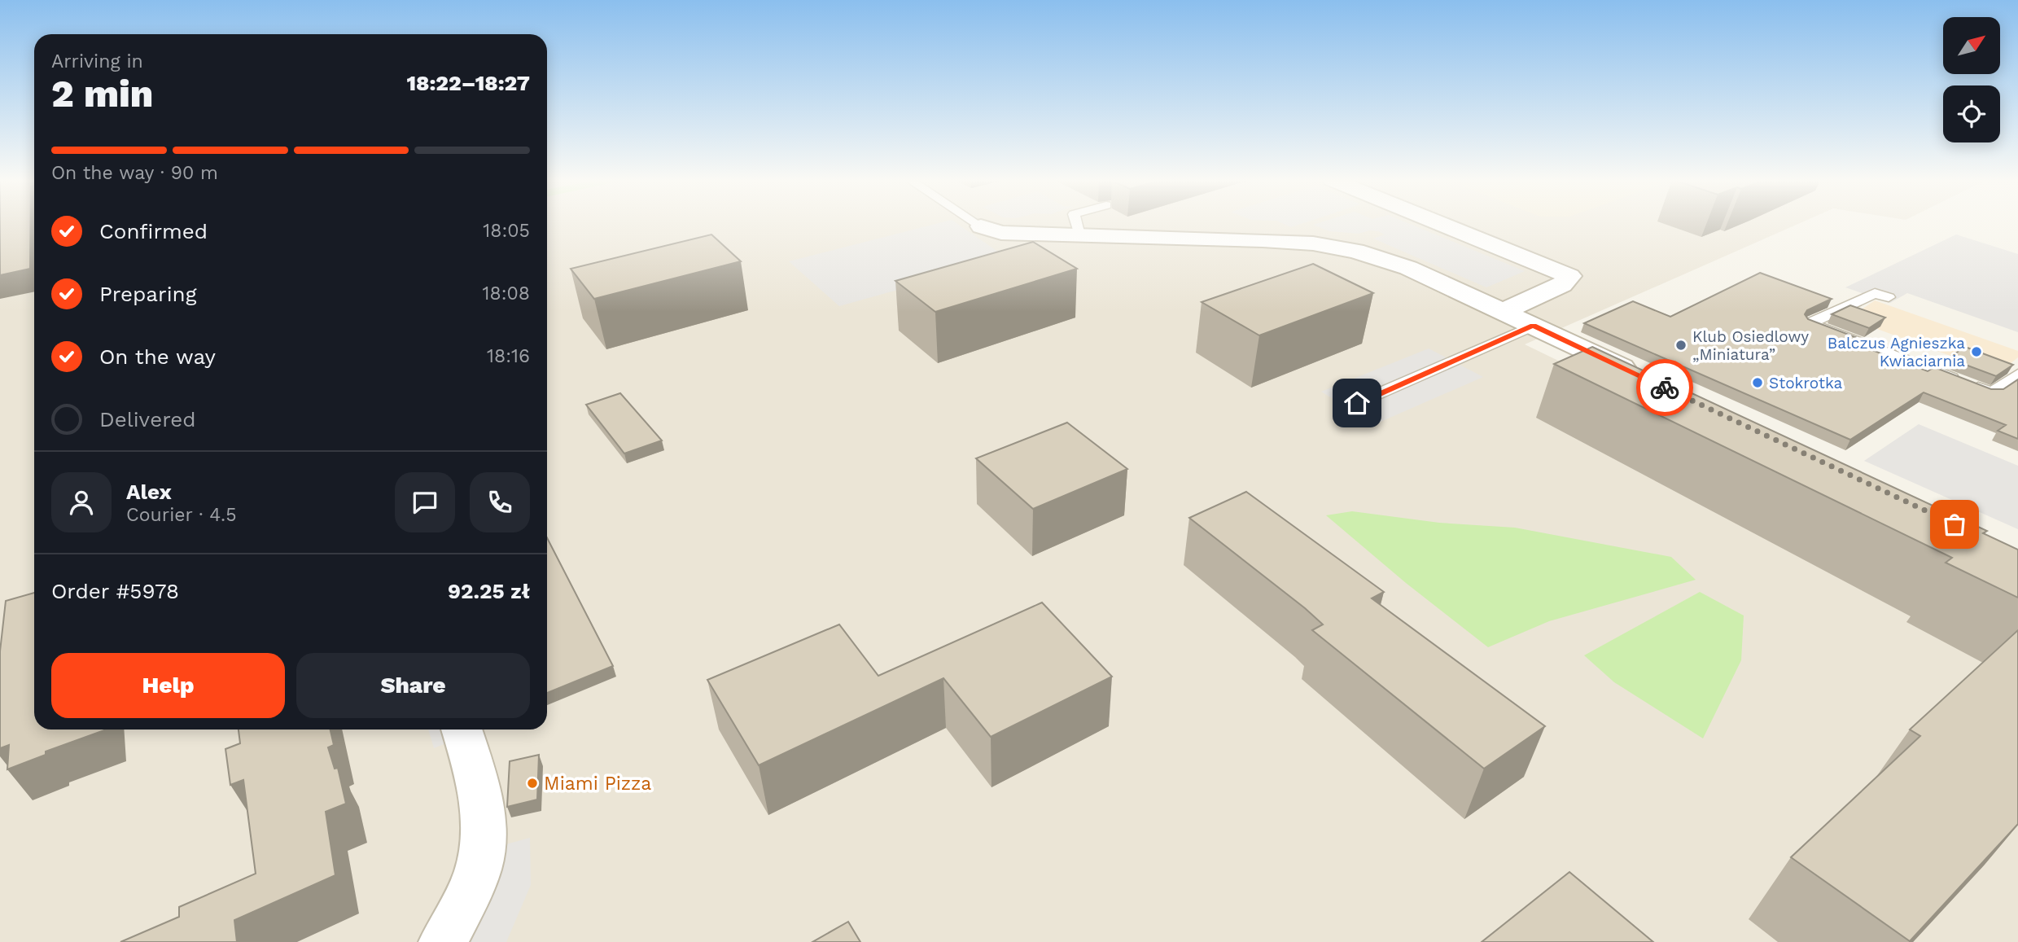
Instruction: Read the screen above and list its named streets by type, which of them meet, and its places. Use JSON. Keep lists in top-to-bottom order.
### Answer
{
  "places": [
    "Klub Osiedlowy „Miniatura”",
    "Balczus Agnieszka Kwiaciarnia",
    "Stokrotka",
    "Miami Pizza"
  ],
  "north": "top right",
  "page": {
    "heading": ["2 min", "Arriving in", "18:22–18:27"],
    "panel": [
      "Alex",
      "Courier · 4.5",
      "Order #5978",
      "92.25 zł"
    ],
    "bar": "On the way · 90 m",
    "list": [
      ["Confirmed", "18:05"],
      ["Preparing", "18:08"],
      ["On the way", "18:16"],
      "Delivered"
    ],
    "buttons": ["Help", "Share"]
  }
}
